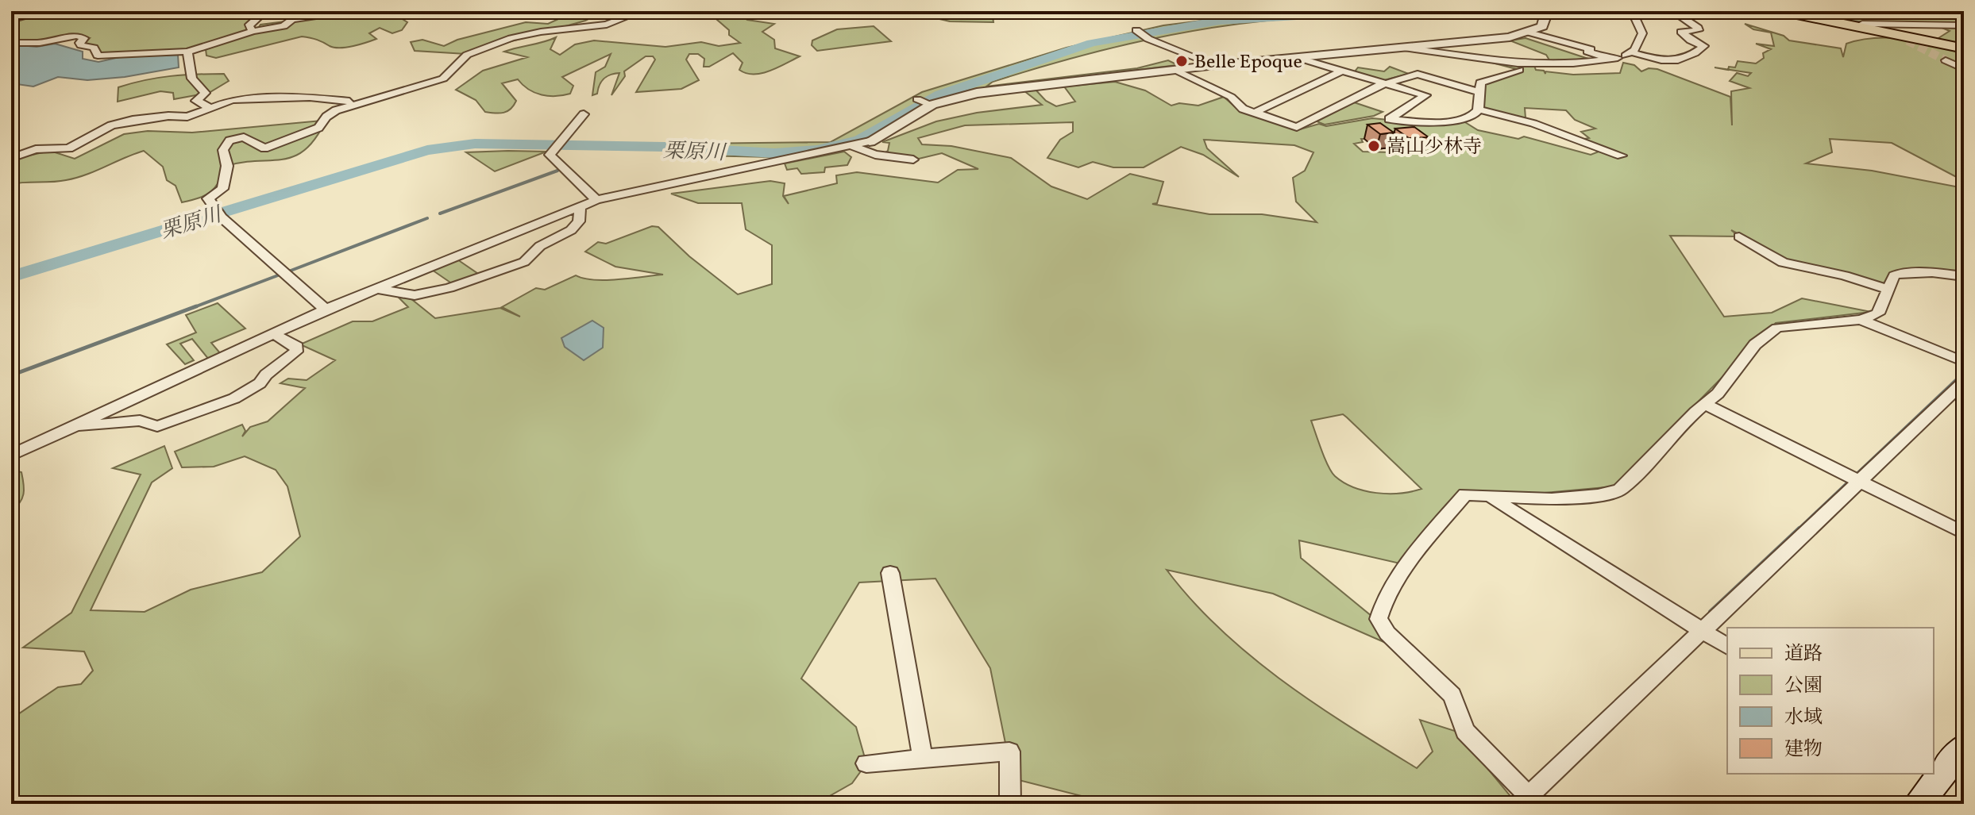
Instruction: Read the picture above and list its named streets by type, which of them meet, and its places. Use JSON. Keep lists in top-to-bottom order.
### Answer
{
  "water": ["栗原川"],
  "places": ["Belle Epoque", "嵩山少林寺"],
  "legend": [
    "道路",
    "公園",
    "水域",
    "建物"
  ]
}
